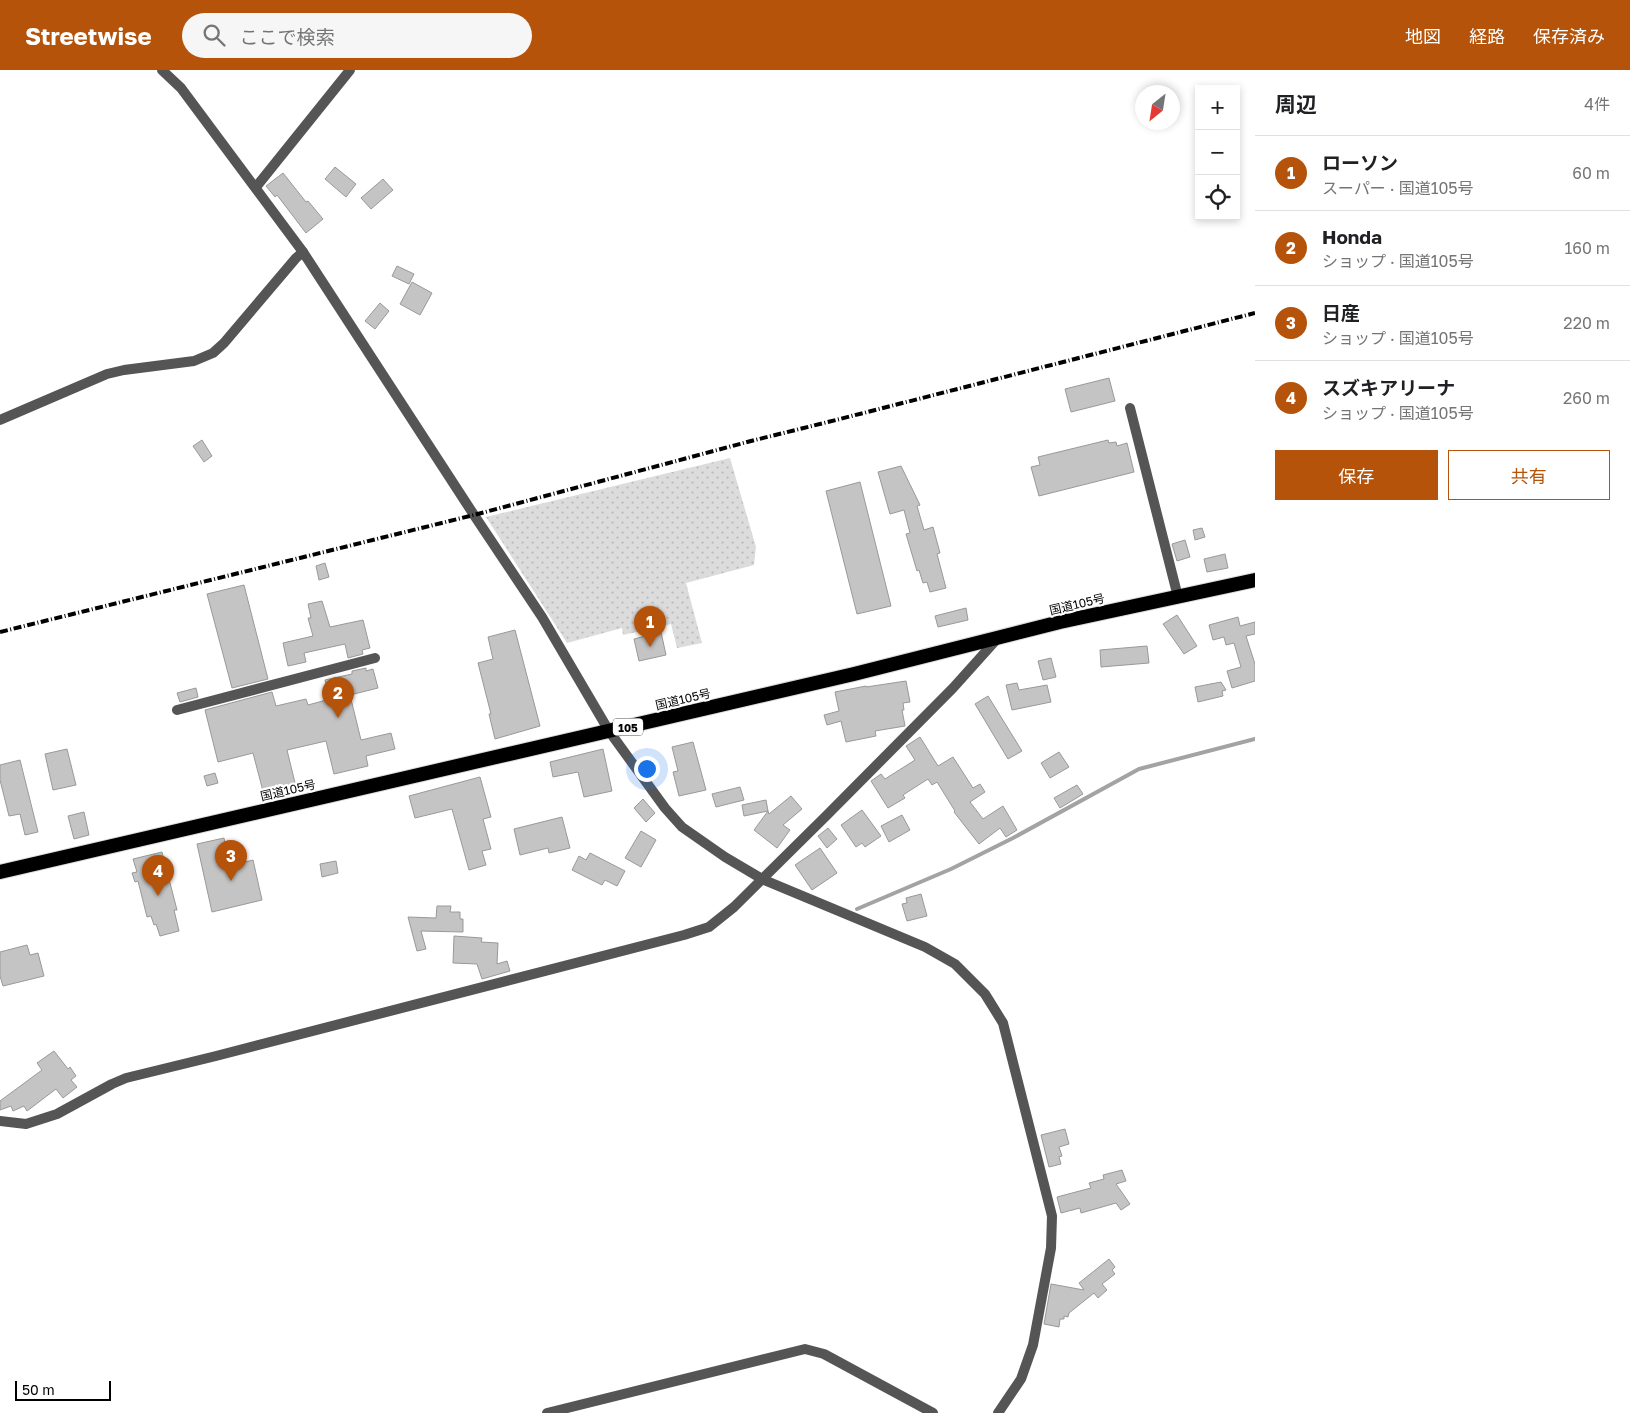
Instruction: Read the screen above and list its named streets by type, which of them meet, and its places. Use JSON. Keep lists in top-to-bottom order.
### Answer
{
  "streets": {
    "highway": ["国道105号", "105"]
  },
  "scale_bar": "50 m",
  "north": "bottom left",
  "page": {
    "header": "Streetwise",
    "search": "ここで検索",
    "nav": ["地図", "経路", "保存済み"],
    "heading": ["周辺", "4件"],
    "map_buttons": ["+", "−"],
    "list": [
      {
        "mark": "1",
        "name": "ローソン",
        "note": "スーパー · 国道105号",
        "value": "60 m"
      },
      {
        "mark": "2",
        "name": "Honda",
        "note": "ショップ · 国道105号",
        "value": "160 m"
      },
      {
        "mark": "3",
        "name": "日産",
        "note": "ショップ · 国道105号",
        "value": "220 m"
      },
      {
        "mark": "4",
        "name": "スズキアリーナ",
        "note": "ショップ · 国道105号",
        "value": "260 m"
      }
    ],
    "buttons": ["保存", "共有"],
    "pins": [
      "1",
      "2",
      "3",
      "4"
    ],
    "scale": "50 m"
  }
}
